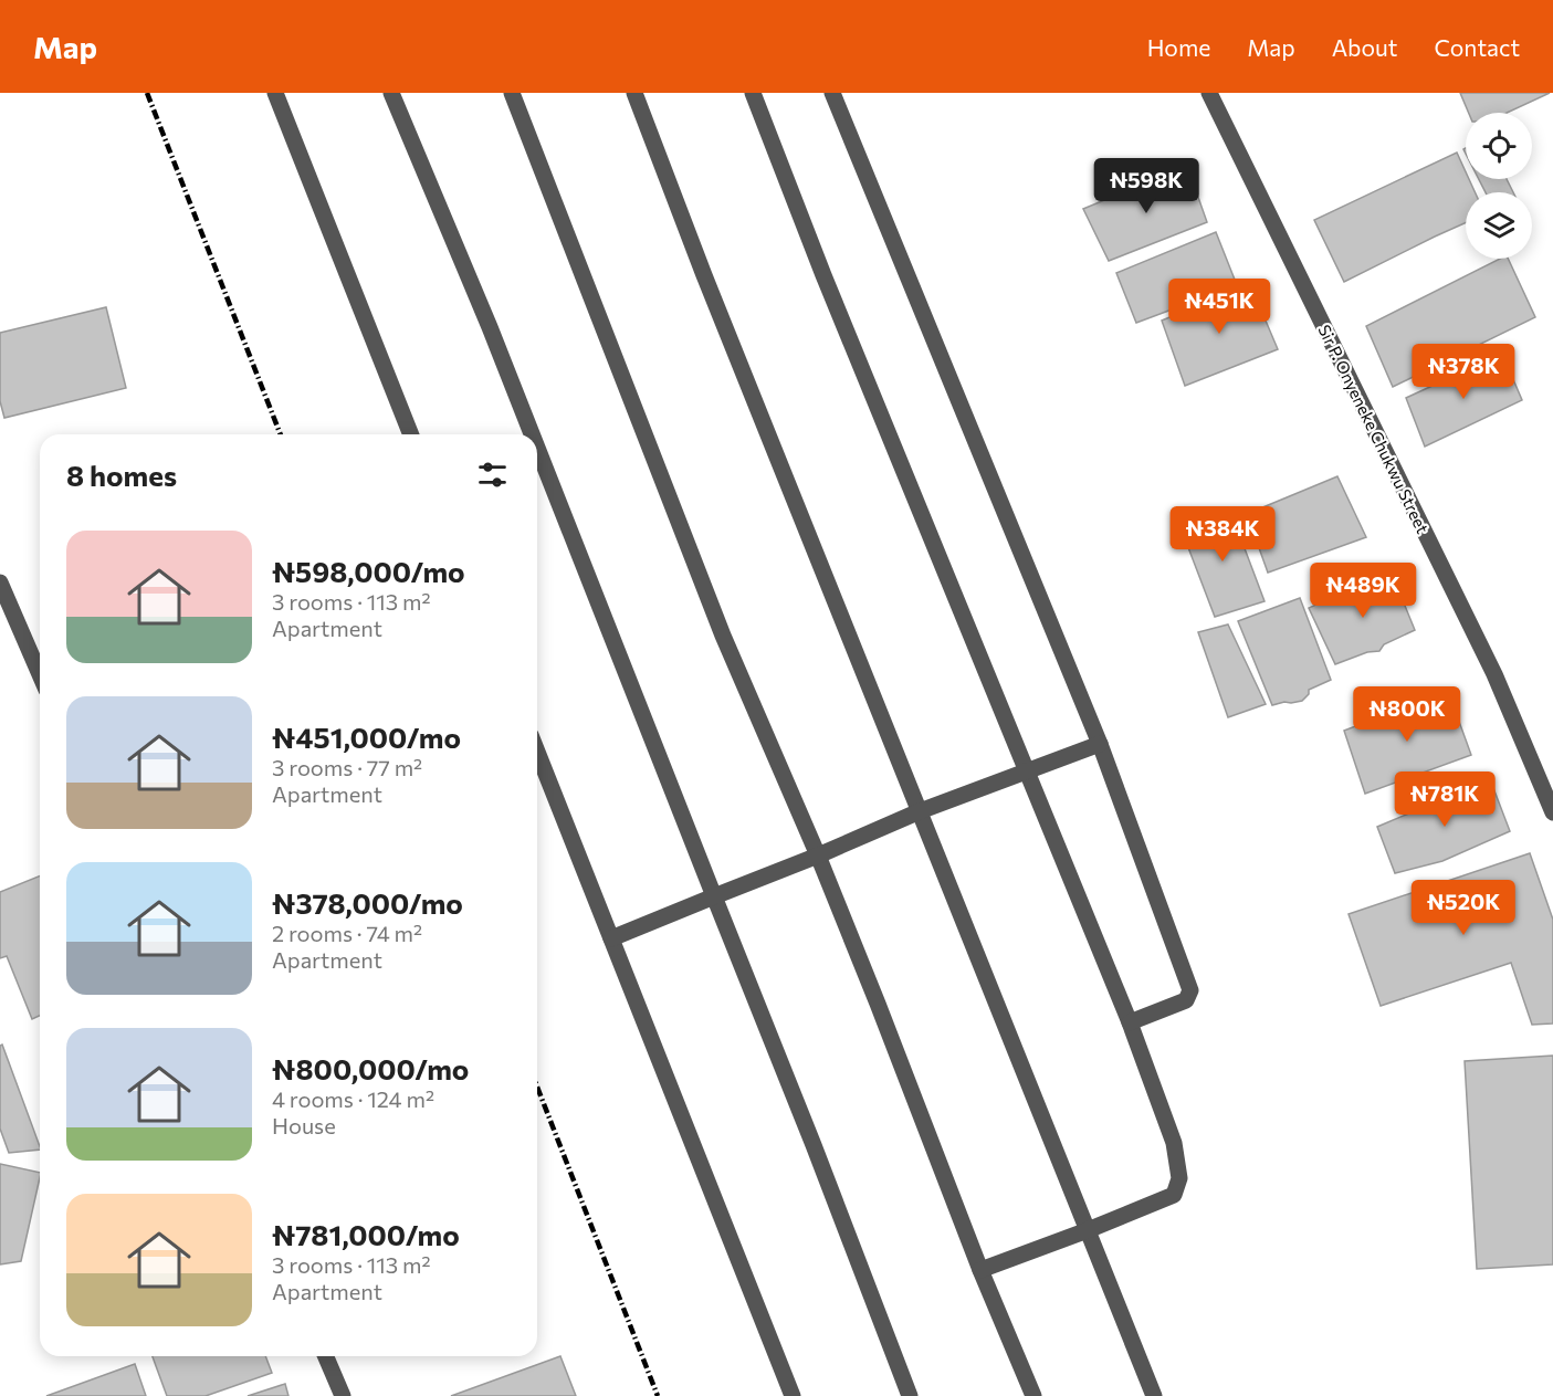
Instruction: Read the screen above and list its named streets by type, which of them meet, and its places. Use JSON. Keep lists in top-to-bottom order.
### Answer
{
  "streets": {
    "street": ["Sir P. Onyeneke Chukwu Street"]
  },
  "page": {
    "header": "Map",
    "nav": [
      "Home",
      "Map",
      "About",
      "Contact"
    ],
    "price": [
      "₦598K",
      "₦451K",
      "₦378K",
      "₦384K",
      "₦489K",
      "₦800K",
      "₦781K",
      "₦520K"
    ],
    "heading": "8 homes",
    "list": [
      {
        "name": "₦598,000/mo",
        "note": "3 rooms · 113 m² · Apartment"
      },
      {
        "name": "₦451,000/mo",
        "note": "3 rooms · 77 m² · Apartment"
      },
      {
        "name": "₦378,000/mo",
        "note": "2 rooms · 74 m² · Apartment"
      },
      {
        "name": "₦800,000/mo",
        "note": "4 rooms · 124 m² · House"
      },
      {
        "name": "₦781,000/mo",
        "note": "3 rooms · 113 m² · Apartment"
      }
    ]
  }
}
